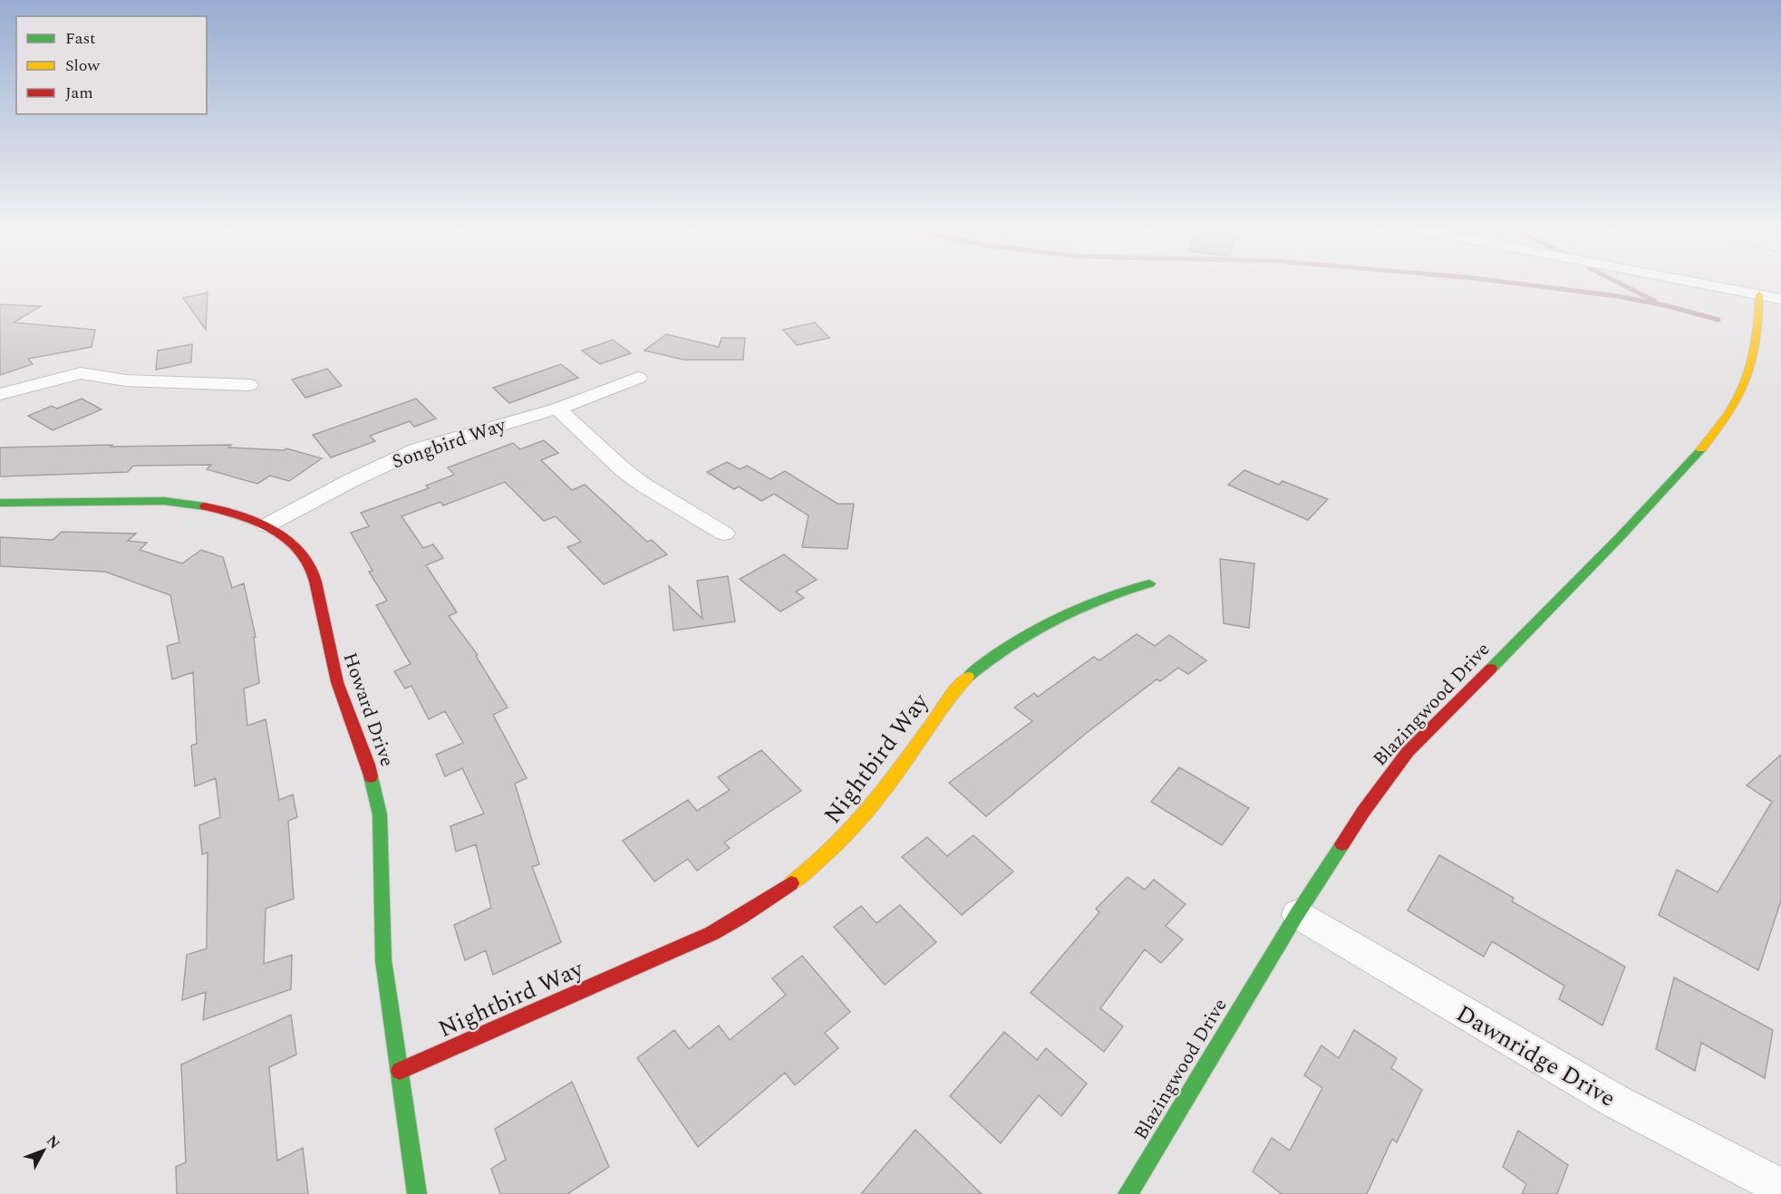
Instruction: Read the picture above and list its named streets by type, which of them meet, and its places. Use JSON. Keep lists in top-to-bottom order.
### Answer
{
  "streets": {
    "street": [
      "Songbird Way",
      "Blazingwood Drive",
      "Howard Drive",
      "Nightbird Way",
      "Dawnridge Drive"
    ]
  },
  "crossings": [
    ["Songbird Way", "Howard Drive"],
    ["Blazingwood Drive", "Dawnridge Drive"],
    ["Howard Drive", "Nightbird Way"]
  ],
  "legend": ["Fast", "Slow", "Jam"],
  "north": "top right"
}
